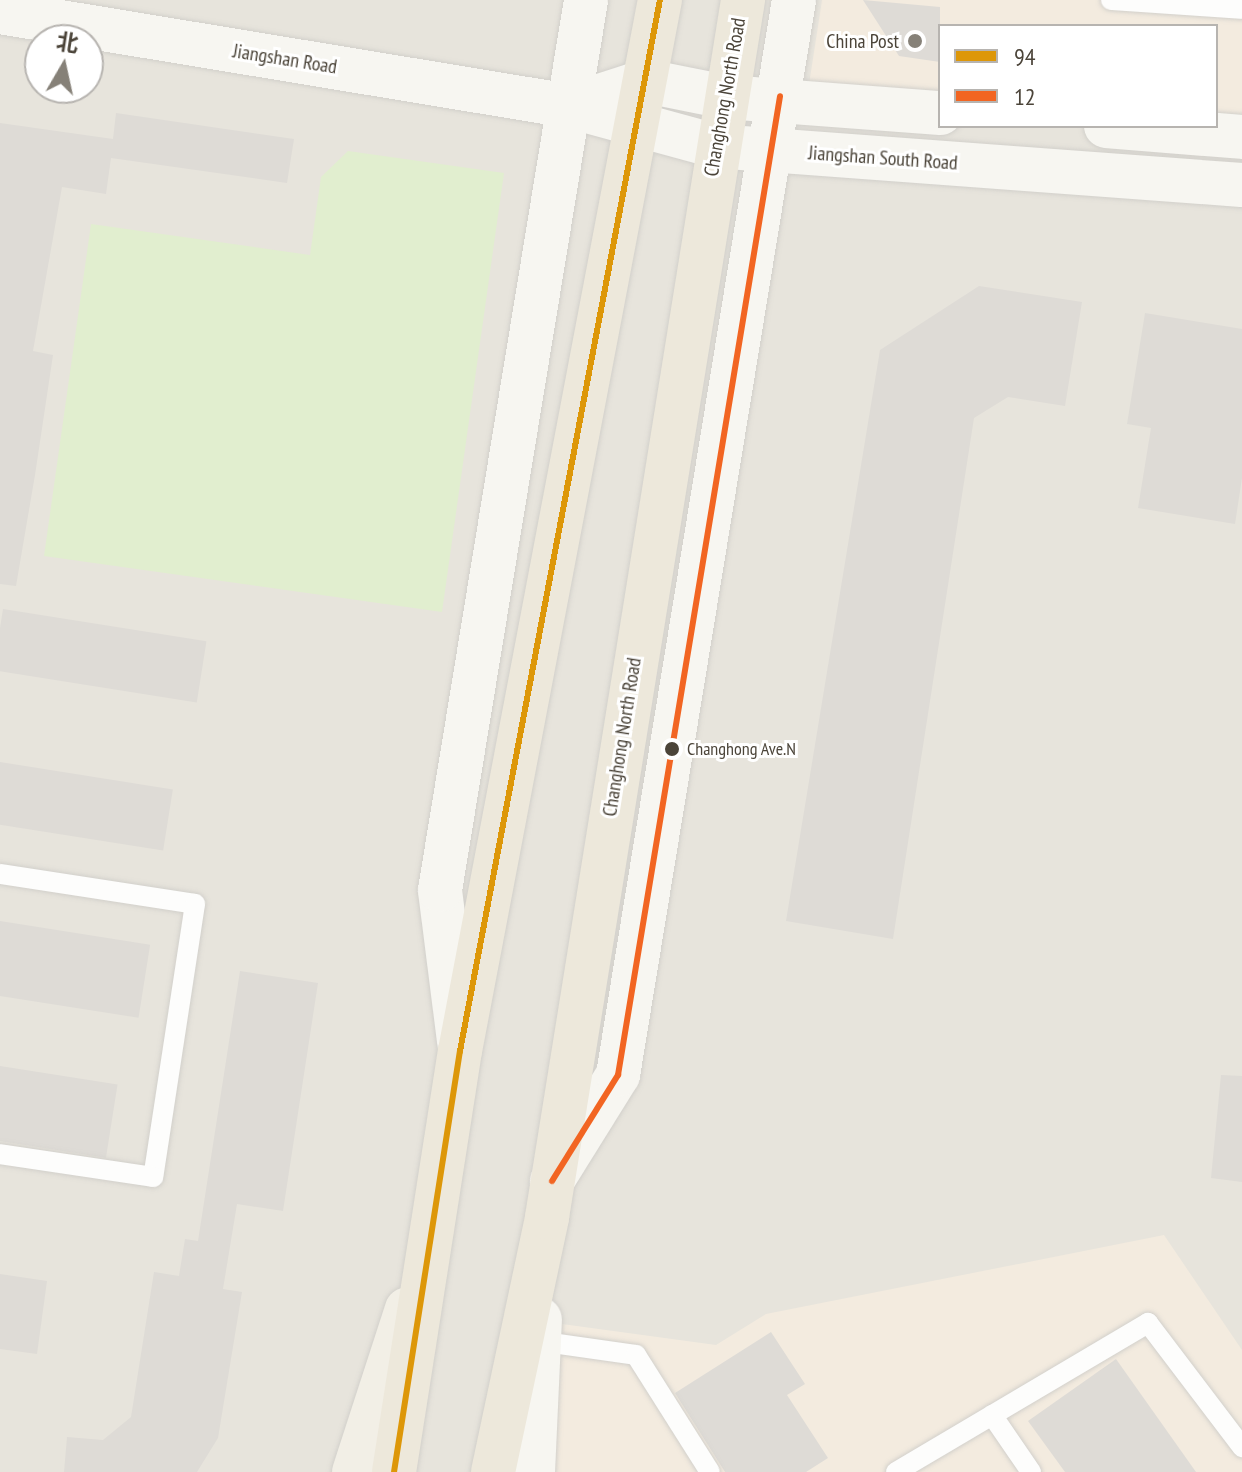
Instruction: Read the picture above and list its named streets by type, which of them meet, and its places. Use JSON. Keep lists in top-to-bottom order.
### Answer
{
  "streets": {
    "highway": ["Changhong North Road"],
    "street": ["Jiangshan Road", "Jiangshan South Road"]
  },
  "crossings": [
    ["Jiangshan Road", "Jiangshan South Road"],
    ["Changhong North Road", "Jiangshan South Road"]
  ],
  "places": ["China Post", "Changhong Ave.N"],
  "lines": ["transit line 94", "transit line 12"],
  "legend": ["94", "12"],
  "north": "top"
}
